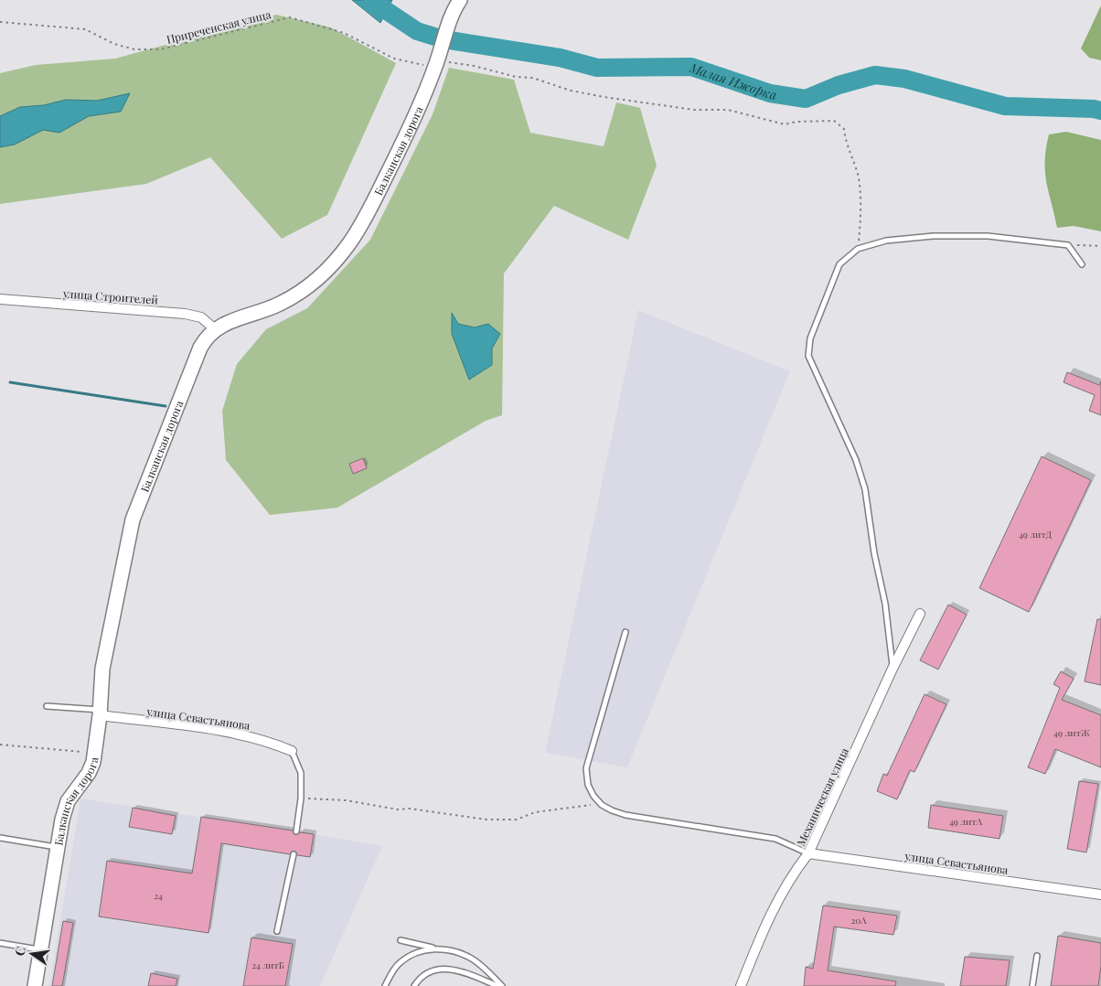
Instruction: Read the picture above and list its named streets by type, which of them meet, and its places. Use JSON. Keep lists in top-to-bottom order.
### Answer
{
  "streets": {
    "street": [
      "Балканская дорога",
      "улица Строителей",
      "улица Севастьянова",
      "Механическая улица"
    ],
    "path": ["Приреченская улица"]
  },
  "crossings": [
    ["Приреченская улица", "Балканская дорога"],
    ["Балканская дорога", "улица Строителей"],
    ["Балканская дорога", "улица Севастьянова"],
    ["улица Севастьянова", "Механическая улица"]
  ],
  "water": ["Малая Ижорка"],
  "house_numbers": [
    "49 литД",
    "49 литЖ",
    "49 литА",
    "24",
    "20А",
    "24 литБ"
  ],
  "north": "left"
}
